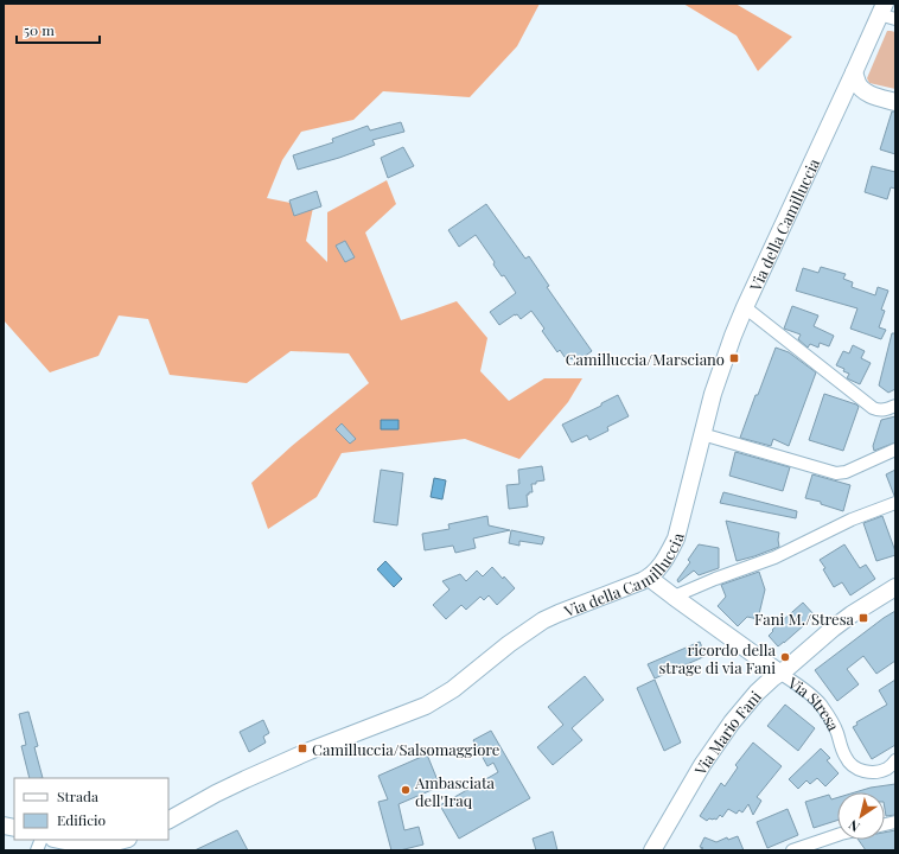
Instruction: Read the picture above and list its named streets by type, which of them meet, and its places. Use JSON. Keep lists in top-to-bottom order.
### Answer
{
  "streets": {
    "main road": ["Via della Camilluccia", "Via Stresa", "Via Mario Fani"]
  },
  "crossings": [
    ["Via della Camilluccia", "Via Stresa"],
    ["Via Stresa", "Via Mario Fani"]
  ],
  "places": {
    "transit": ["Camilluccia/Marsciano", "Fani M./Stresa", "Camilluccia/Salsomaggiore"],
    "other": ["ricordo della strage di via Fani", "Ambasciata dell'Iraq"]
  },
  "legend": ["Strada", "Edificio"],
  "scale_bar": "50 m",
  "north": "bottom left"
}
